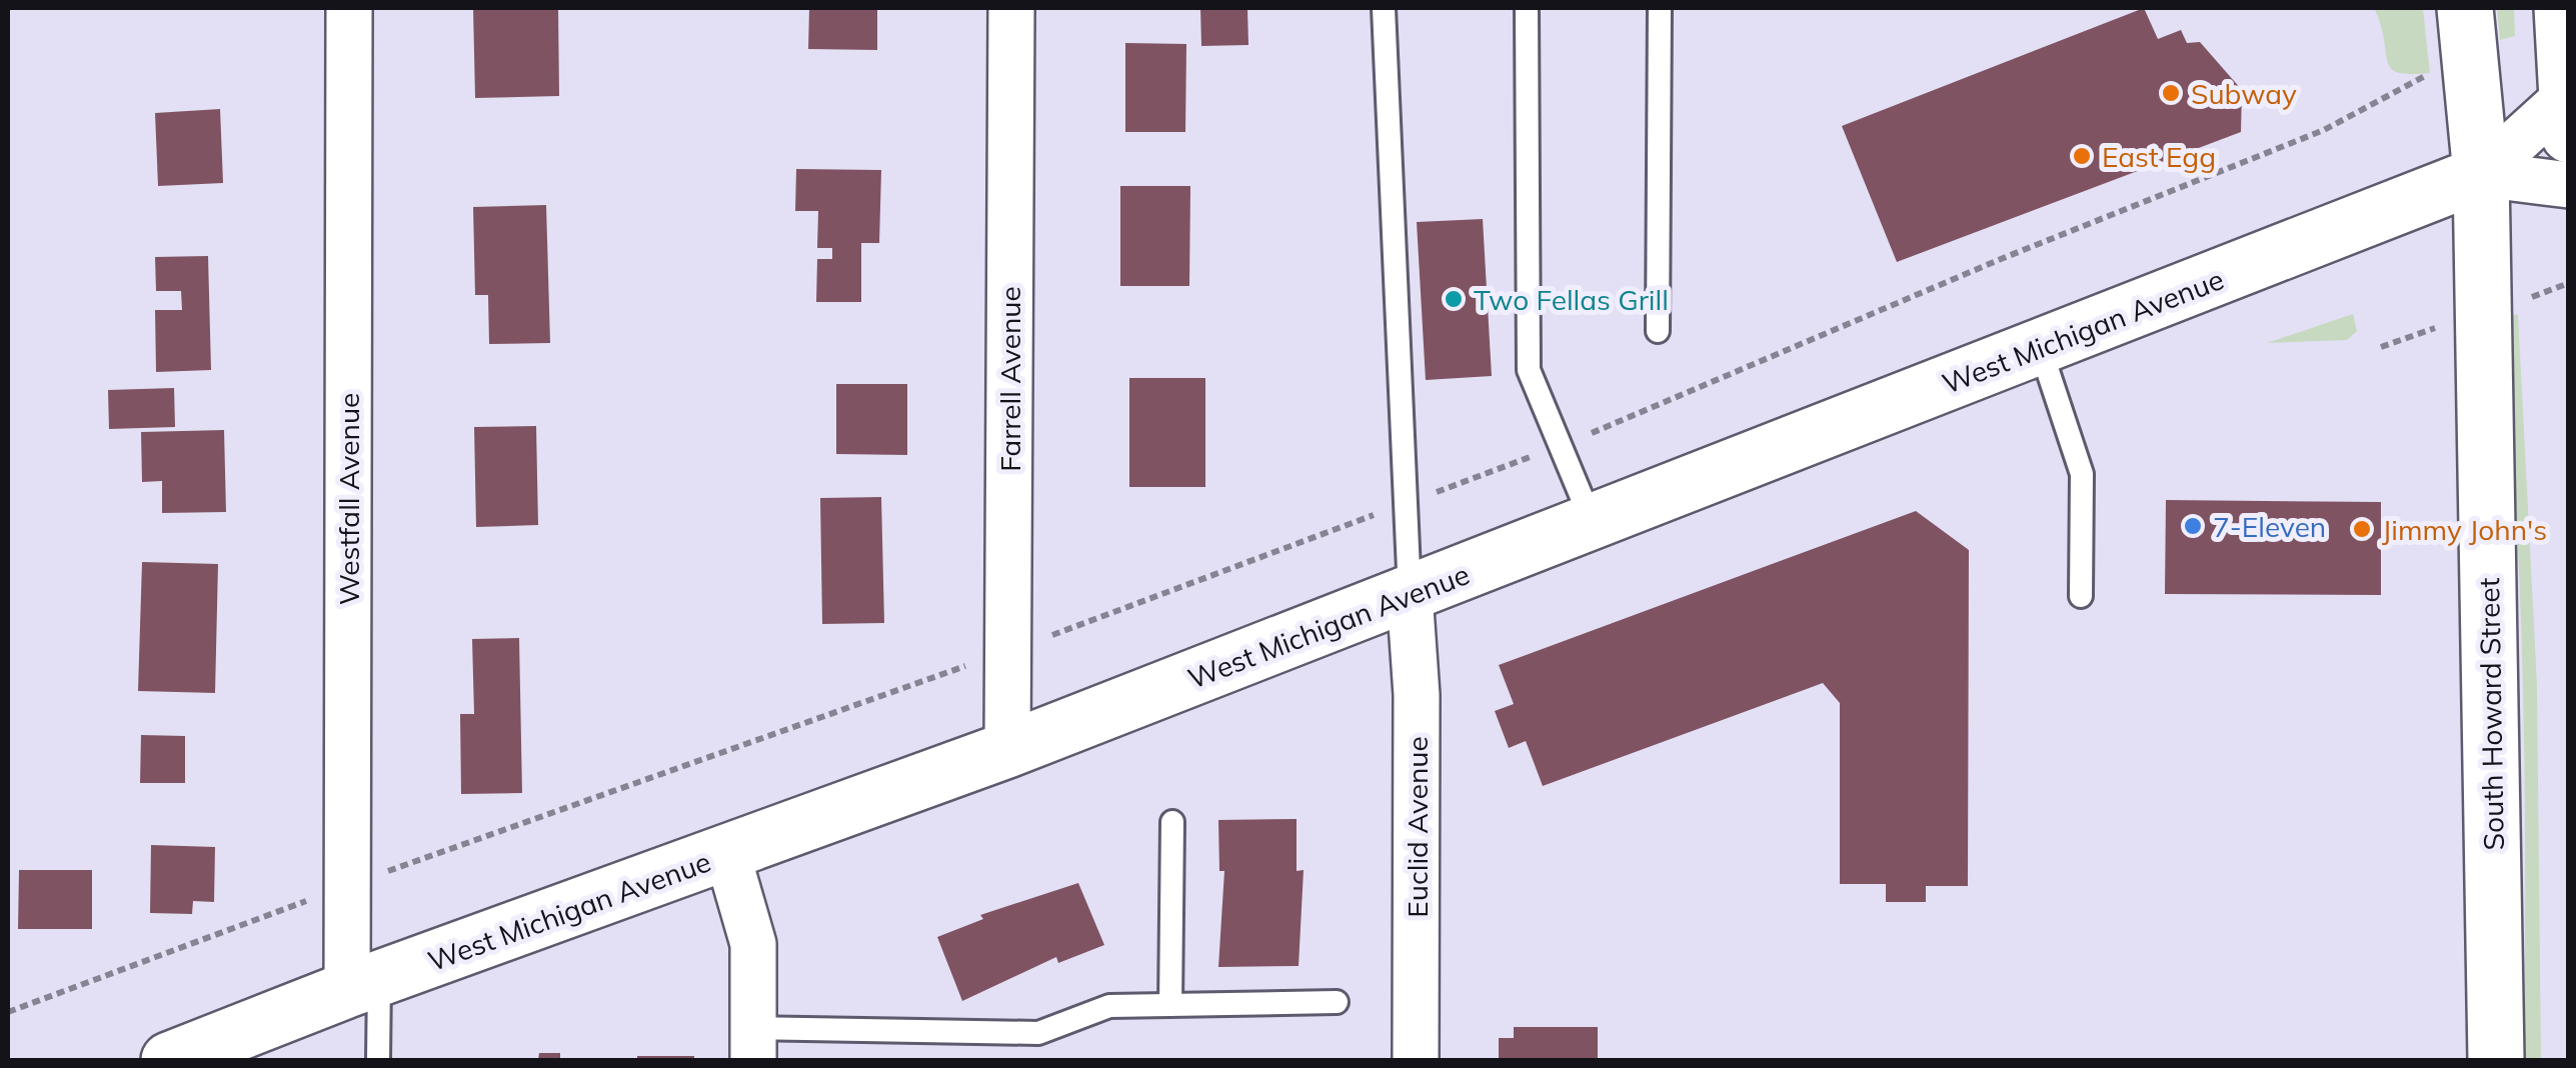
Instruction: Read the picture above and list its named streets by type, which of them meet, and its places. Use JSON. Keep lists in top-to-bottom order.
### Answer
{
  "streets": {
    "street": [
      "West Michigan Avenue",
      "Farrell Avenue",
      "Westfall Avenue",
      "South Howard Street",
      "Euclid Avenue"
    ]
  },
  "crossings": [
    ["West Michigan Avenue", "Farrell Avenue"],
    ["West Michigan Avenue", "Westfall Avenue"],
    ["West Michigan Avenue", "South Howard Street"],
    ["West Michigan Avenue", "Euclid Avenue"]
  ],
  "places": [
    "Subway",
    "East Egg",
    "Two Fellas Grill",
    "7-Eleven",
    "Jimmy John's"
  ]
}
